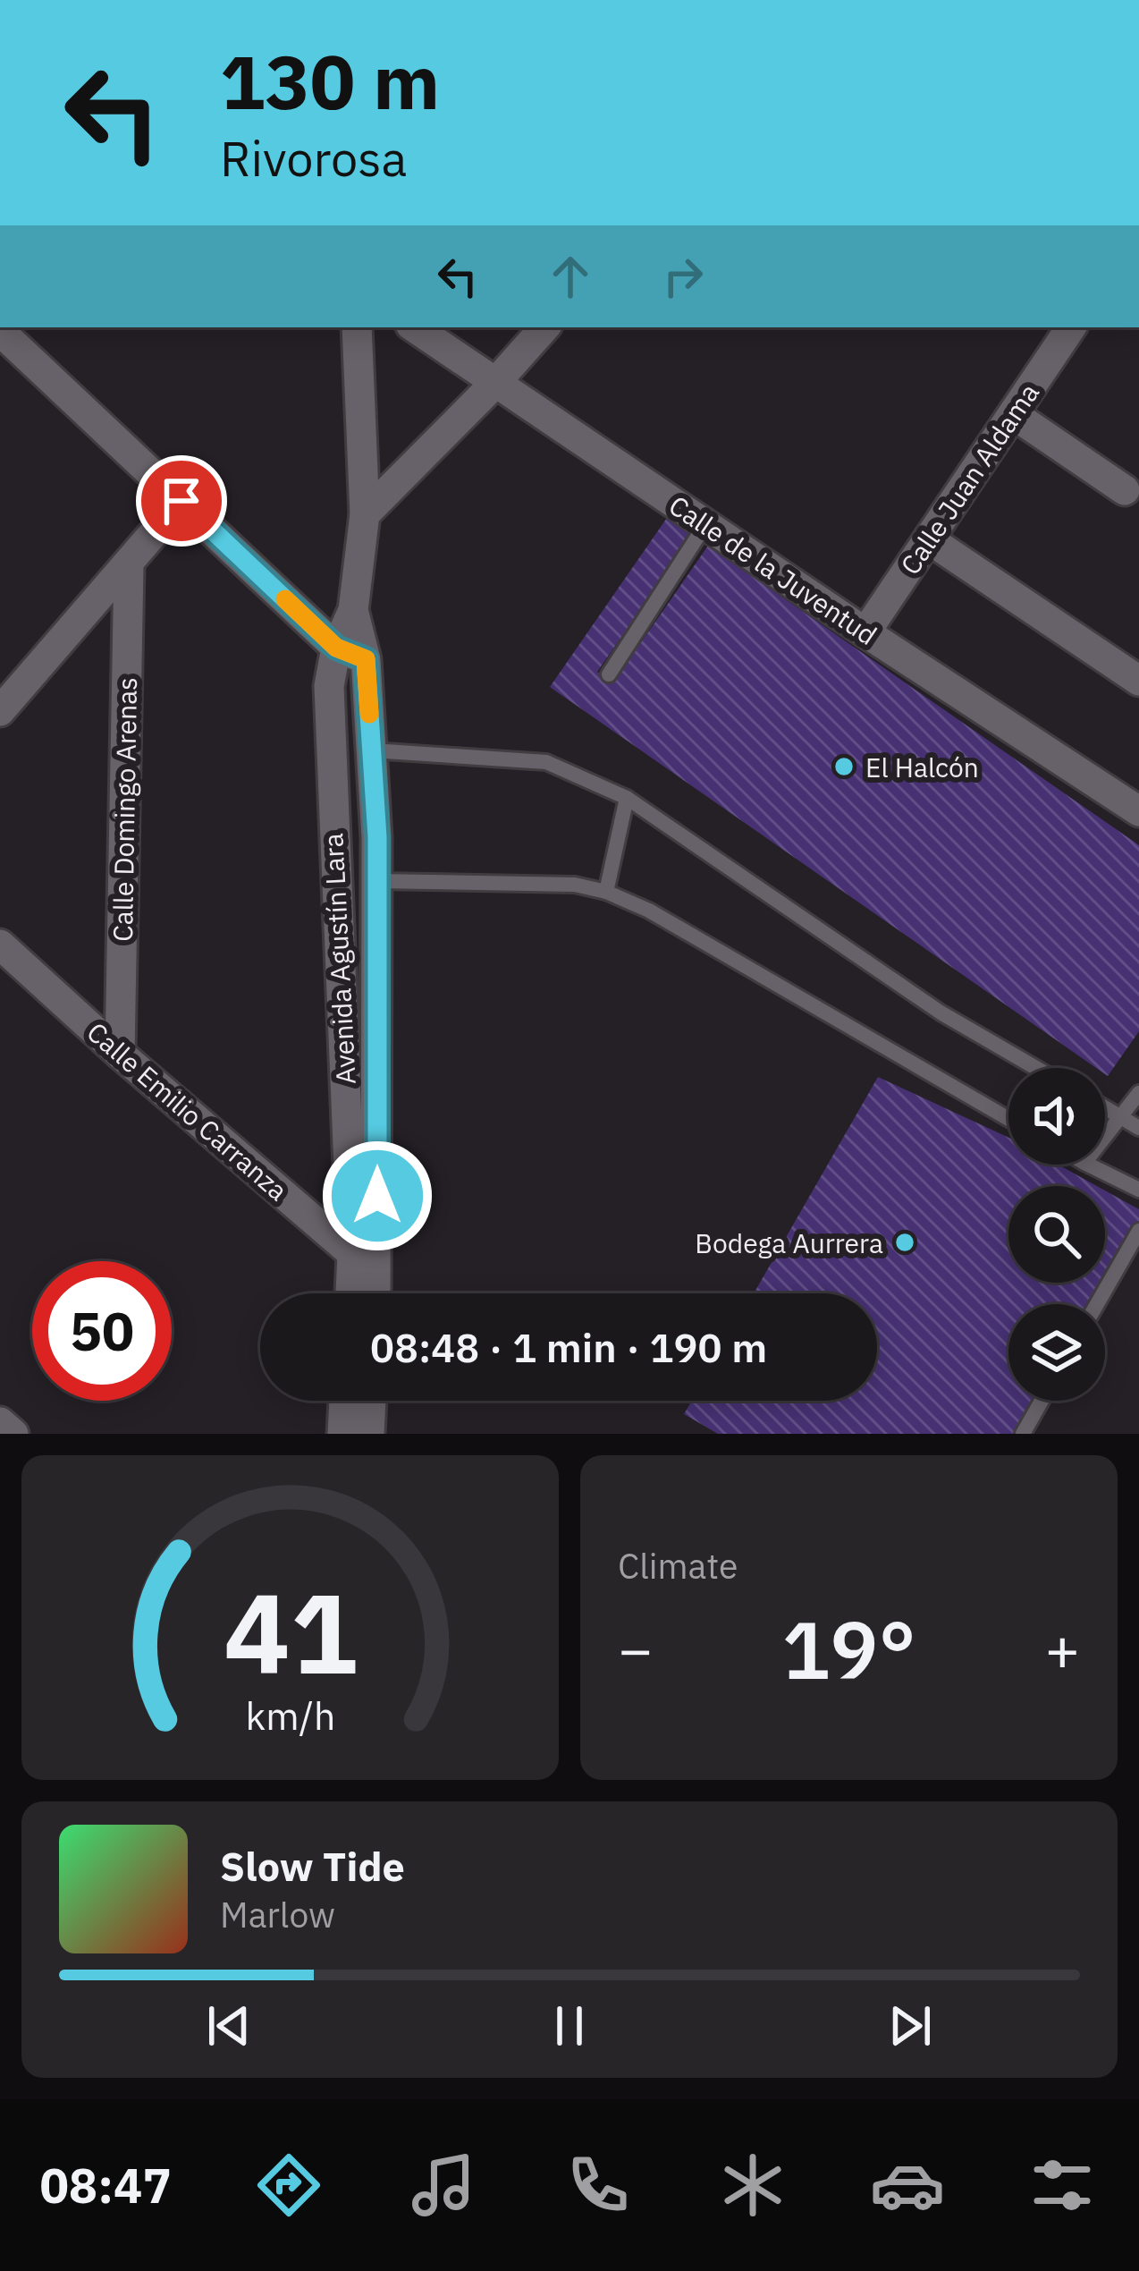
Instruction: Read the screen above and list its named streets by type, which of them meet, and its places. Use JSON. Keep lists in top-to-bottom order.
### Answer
{
  "streets": {
    "street": [
      "Calle Juan Aldama",
      "Calle de la Juventud",
      "Calle Domingo Arenas",
      "Avenida Agustín Lara",
      "Calle Emilio Carranza"
    ]
  },
  "crossings": [
    ["Calle Juan Aldama", "Calle de la Juventud"],
    ["Calle Domingo Arenas", "Calle Emilio Carranza"],
    ["Avenida Agustín Lara", "Calle Emilio Carranza"]
  ],
  "places": ["El Halcón", "Bodega Aurrera"],
  "page": {
    "turn": ["130 m", "Rivorosa"],
    "limit": "50",
    "trip": "08:48 · 1 min · 190 m",
    "tile": "Climate",
    "heat": ["−", "19°", "+"],
    "song": ["Slow Tide", "Marlow"],
    "tabs": "08:47",
    "gauge": ["41", "km/h"]
  }
}
